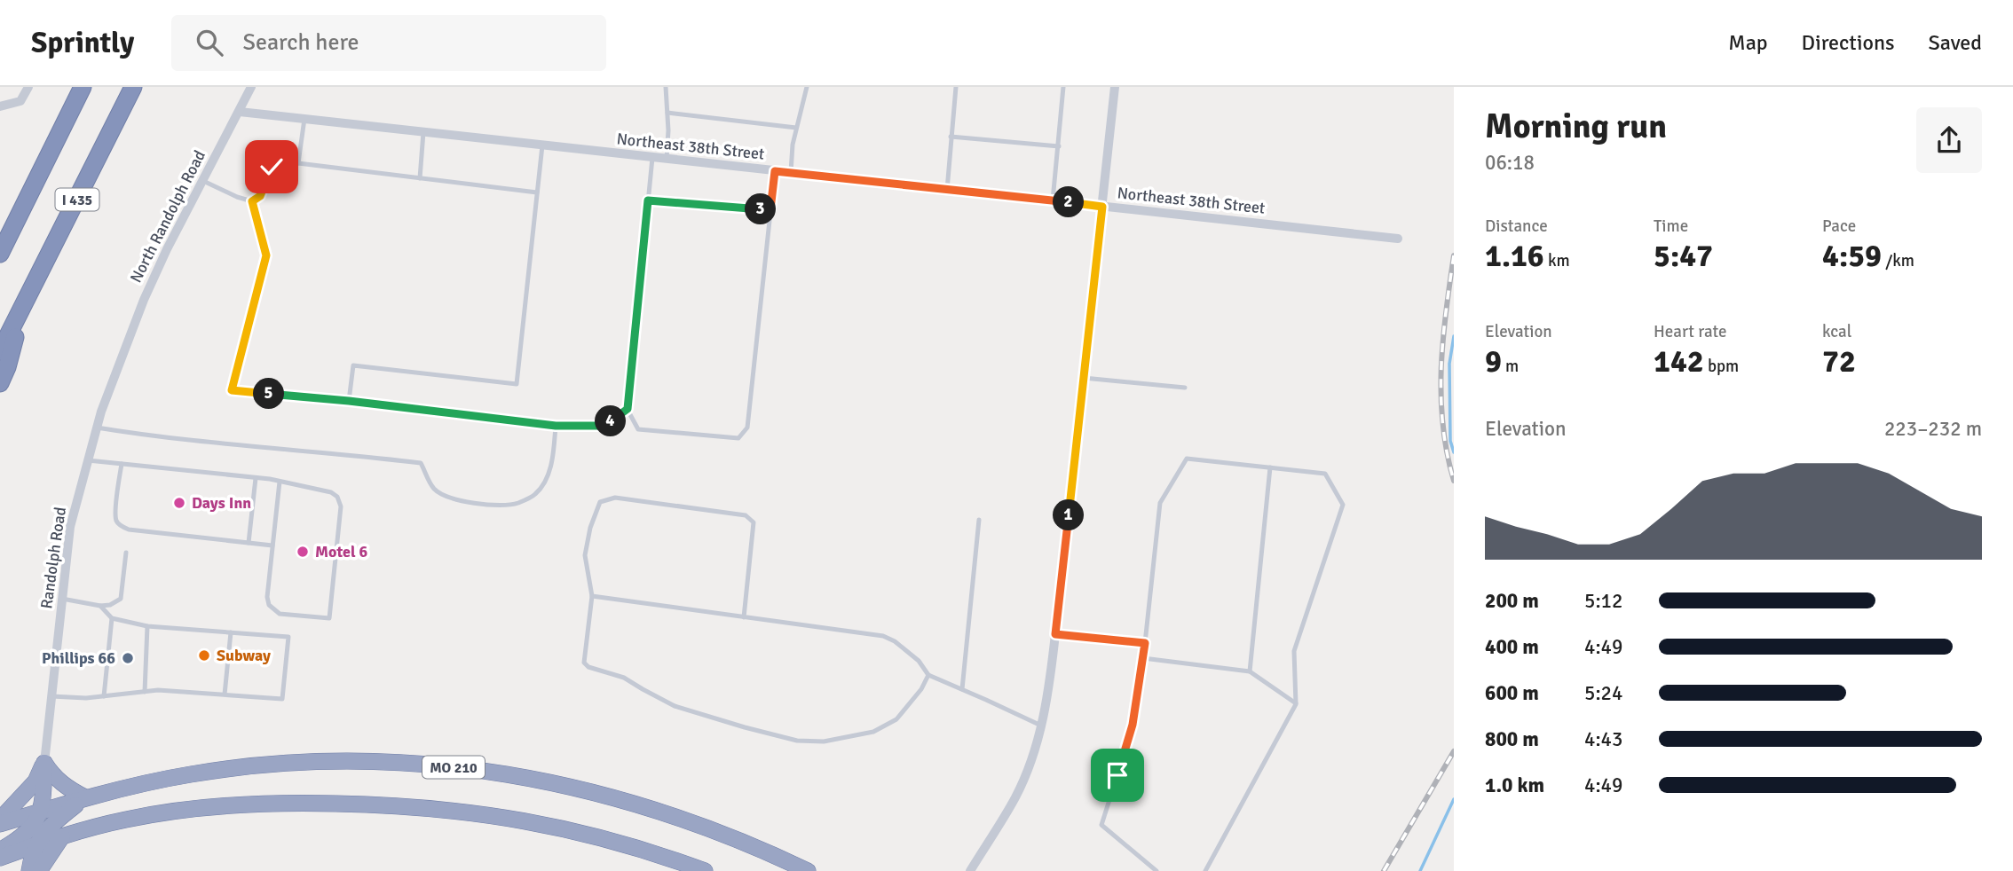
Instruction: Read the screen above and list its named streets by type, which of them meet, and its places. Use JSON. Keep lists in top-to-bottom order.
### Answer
{
  "streets": {
    "highway": ["I 435", "MO 210"],
    "street": ["Northeast 38th Street", "North Randolph Road", "Randolph Road"]
  },
  "crossings": [
    ["Northeast 38th Street", "North Randolph Road"],
    ["North Randolph Road", "Randolph Road"]
  ],
  "places": [
    "Days Inn",
    "Motel 6",
    "Subway",
    "Phillips 66"
  ],
  "page": {
    "header": "Sprintly",
    "search": "Search here",
    "nav": ["Map", "Directions", "Saved"],
    "heading": ["Morning run", "06:18"],
    "pins": [
      "2",
      "3",
      "5",
      "4",
      "1"
    ],
    "stats": [
      ["Distance", "1.16 km"],
      ["Time", "5:47"],
      ["Pace", "4:59 /km"],
      ["Elevation", "9 m"],
      ["Heart rate", "142 bpm"],
      ["kcal", "72"]
    ],
    "chart": ["Elevation", "223–232 m"],
    "list": [
      {
        "name": "200 m",
        "note": "5:12"
      },
      {
        "name": "400 m",
        "note": "4:49"
      },
      {
        "name": "600 m",
        "note": "5:24"
      },
      {
        "name": "800 m",
        "note": "4:43"
      },
      {
        "name": "1.0 km",
        "note": "4:49"
      }
    ]
  }
}
